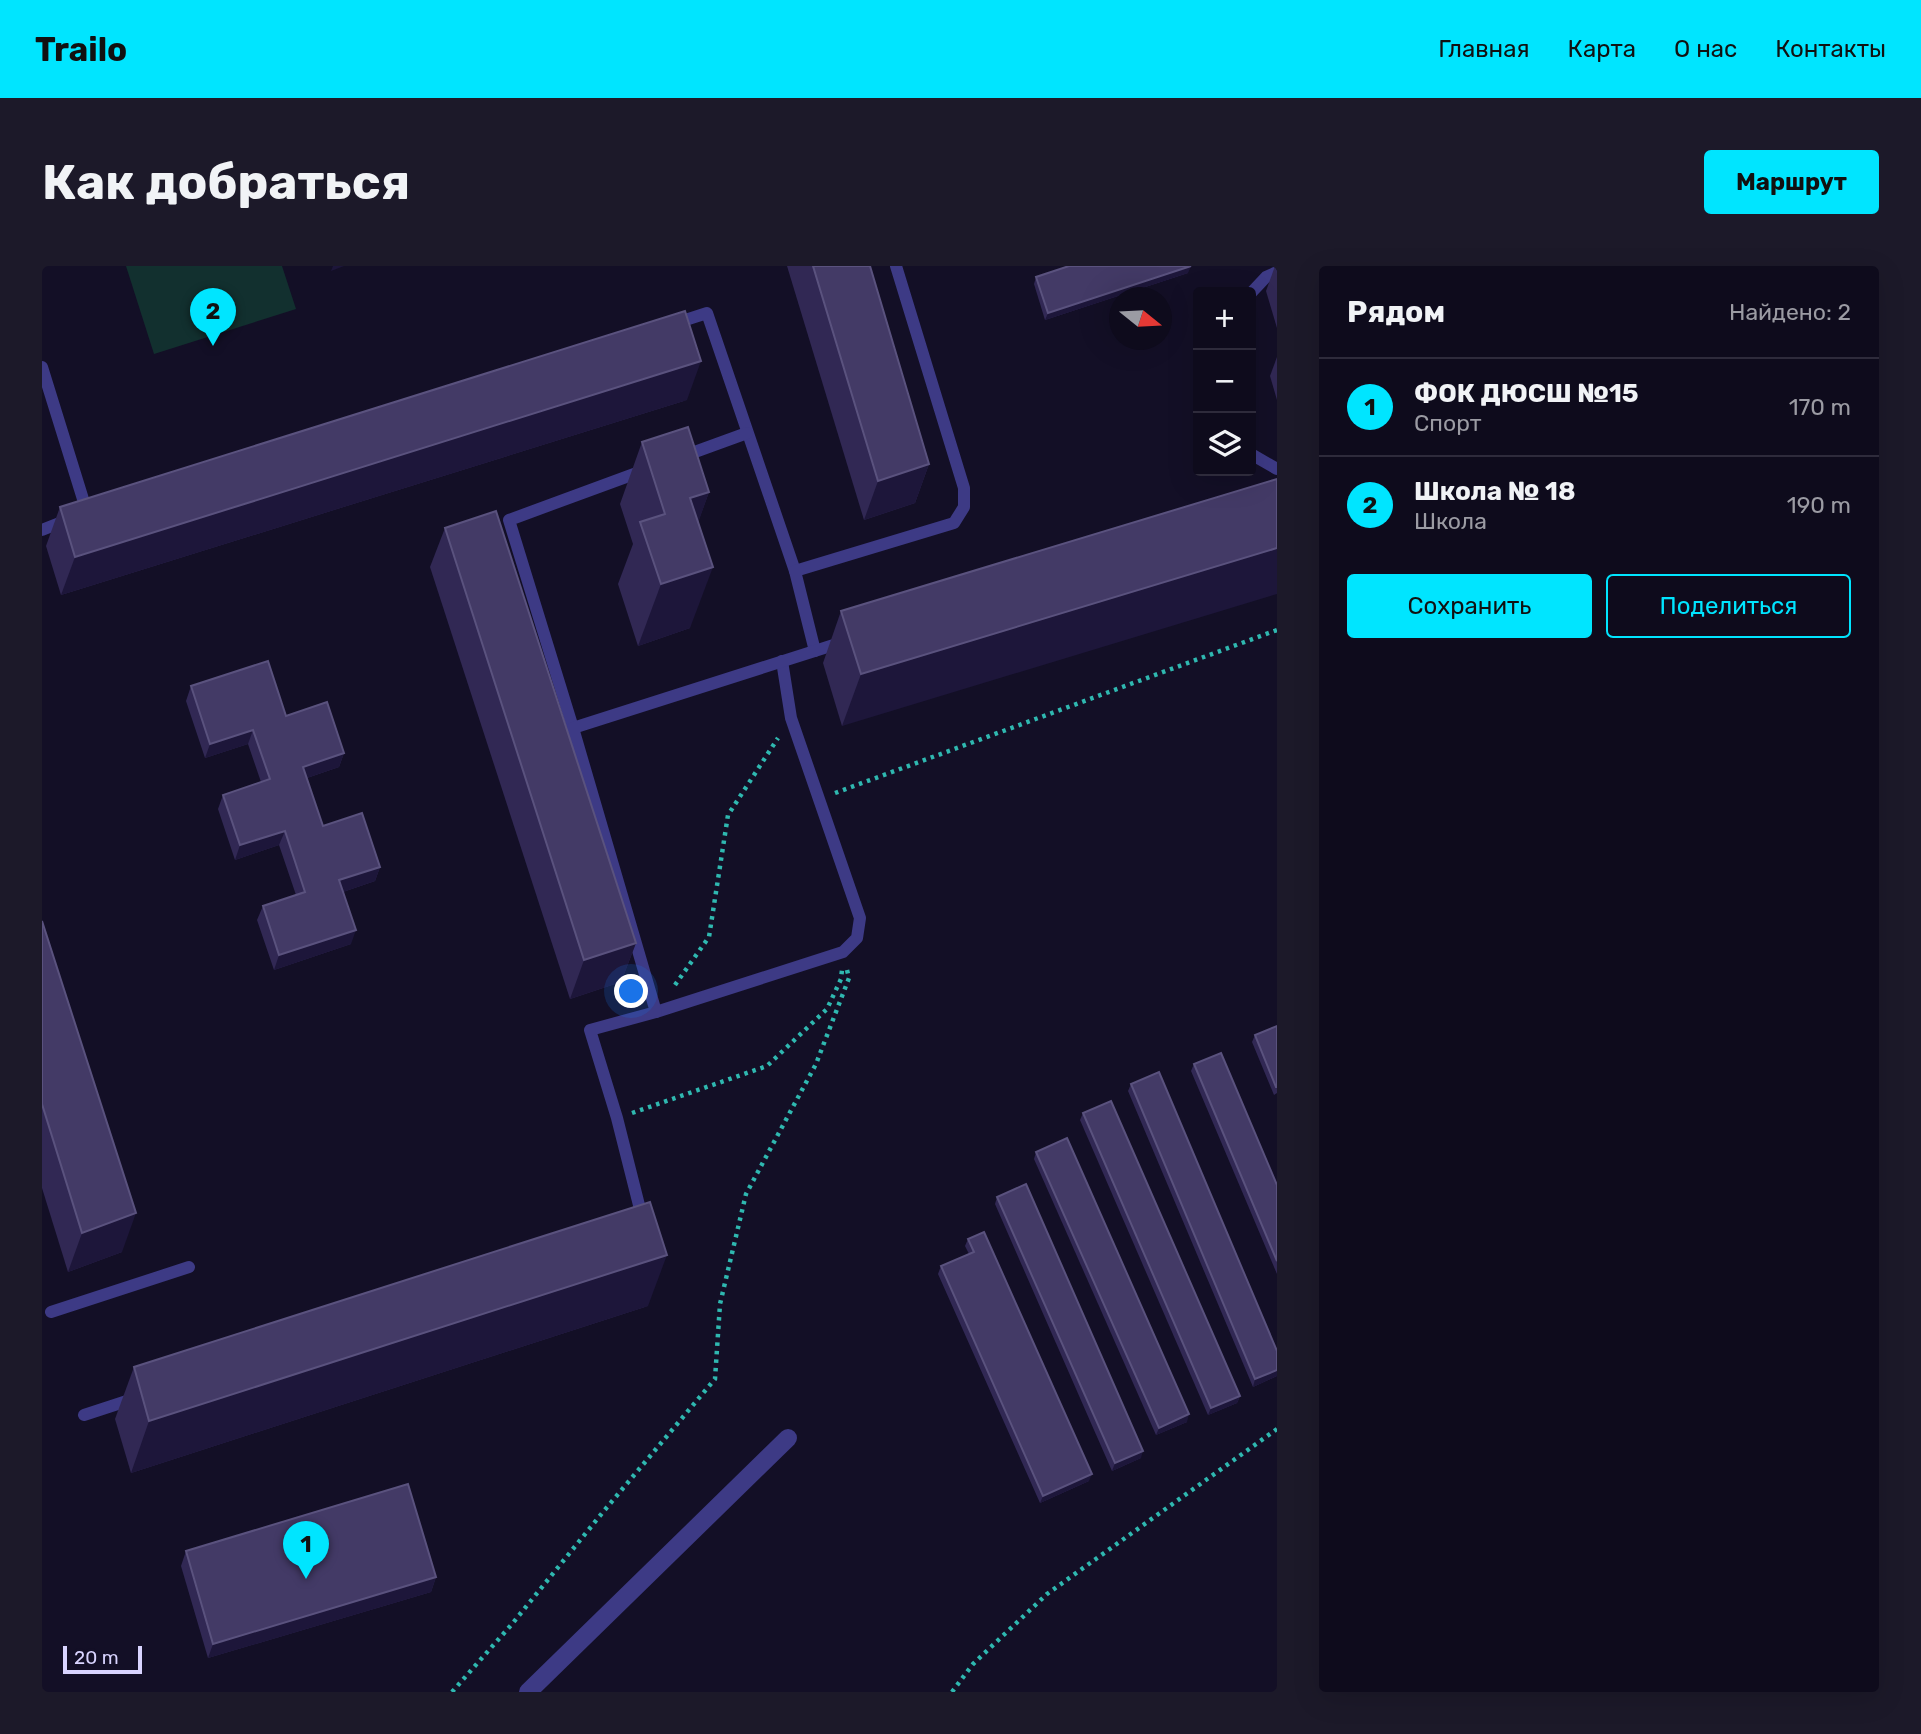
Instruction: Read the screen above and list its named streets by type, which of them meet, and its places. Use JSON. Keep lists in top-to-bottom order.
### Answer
{
  "scale_bar": "20 m",
  "north": "right",
  "page": {
    "header": "Trailo",
    "nav": [
      "Главная",
      "Карта",
      "О нас",
      "Контакты"
    ],
    "buttons": [
      "Маршрут",
      ["Сохранить", "Поделиться"]
    ],
    "title": "Как добраться",
    "heading": ["Рядом", "Найдено: 2"],
    "map_buttons": ["+", "−"],
    "pins": ["2", "1"],
    "list": [
      {
        "mark": "1",
        "name": "ФОК ДЮСШ №15",
        "note": "Спорт",
        "value": "170 m"
      },
      {
        "mark": "2",
        "name": "Школа № 18",
        "note": "Школа",
        "value": "190 m"
      }
    ],
    "scale": "20 m"
  }
}
